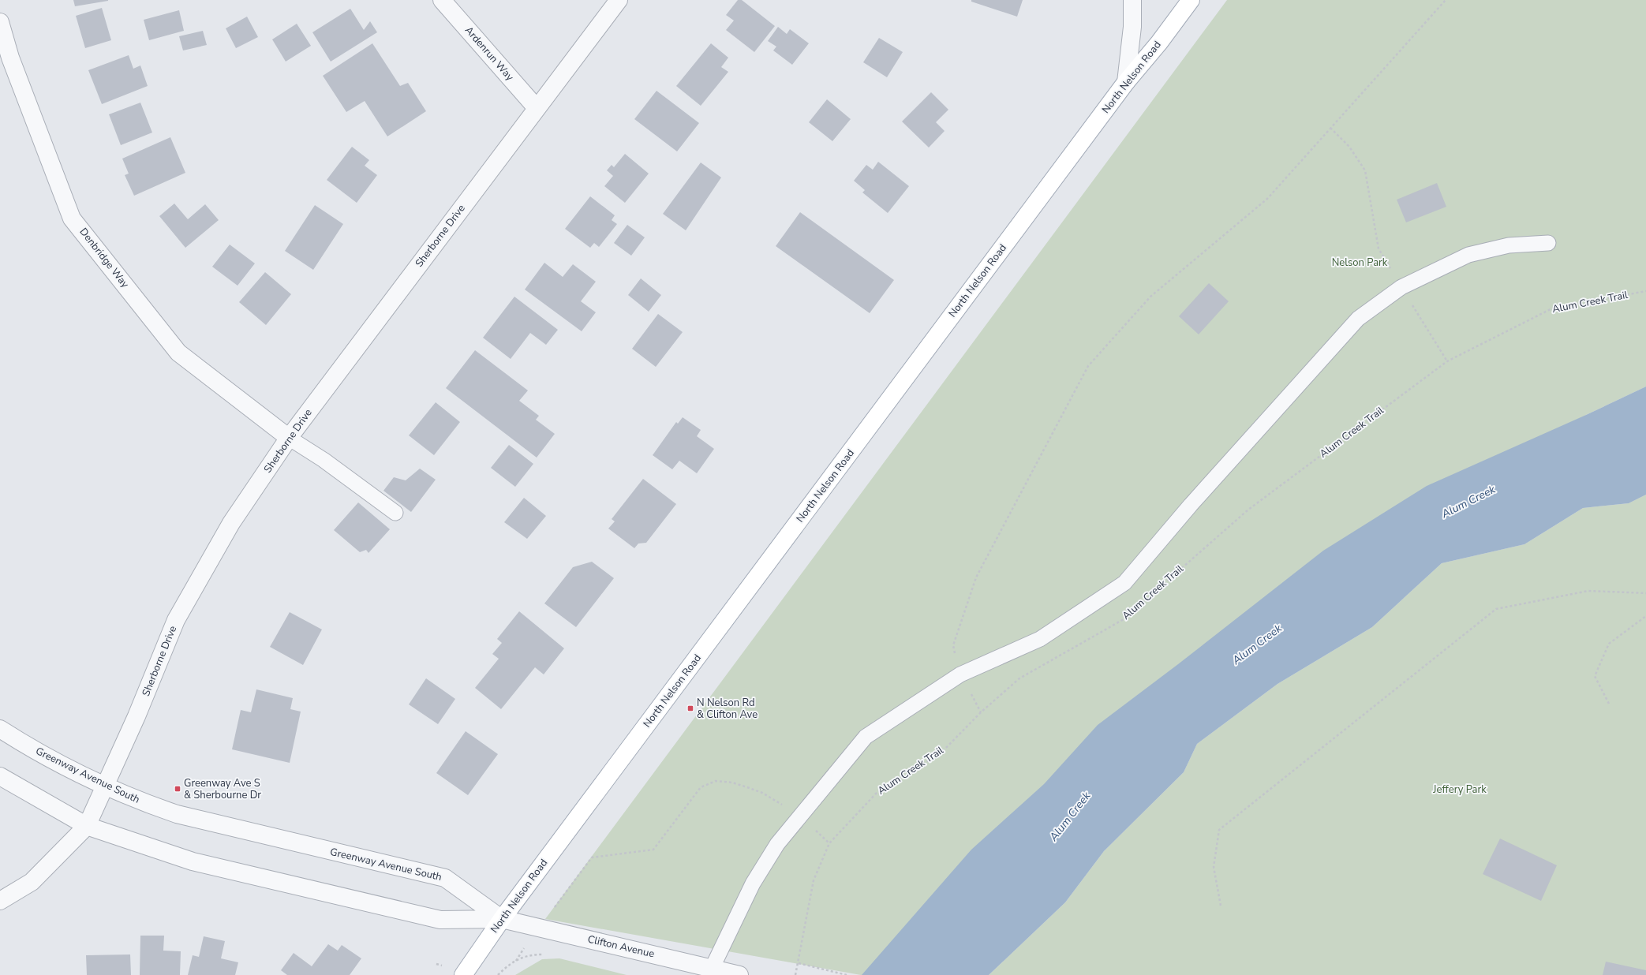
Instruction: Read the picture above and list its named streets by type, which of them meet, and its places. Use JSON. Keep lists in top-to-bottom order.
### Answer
{
  "streets": {
    "main road": ["North Nelson Road"],
    "street": [
      "Ardenrun Way",
      "Sherborne Drive",
      "Denbridge Way",
      "Greenway Avenue South",
      "Clifton Avenue"
    ],
    "path": ["Alum Creek Trail"]
  },
  "crossings": [
    ["Ardenrun Way", "Sherborne Drive"],
    ["North Nelson Road", "Greenway Avenue South"],
    ["North Nelson Road", "Clifton Avenue"],
    ["Sherborne Drive", "Denbridge Way"],
    ["Sherborne Drive", "Greenway Avenue South"],
    ["Greenway Avenue South", "Clifton Avenue"]
  ],
  "water": ["Alum Creek"],
  "parks": ["Nelson Park", "Jeffery Park"],
  "places": {
    "transit": ["N Nelson Rd & Clifton Ave", "Greenway Ave S & Sherbourne Dr"]
  }
}
